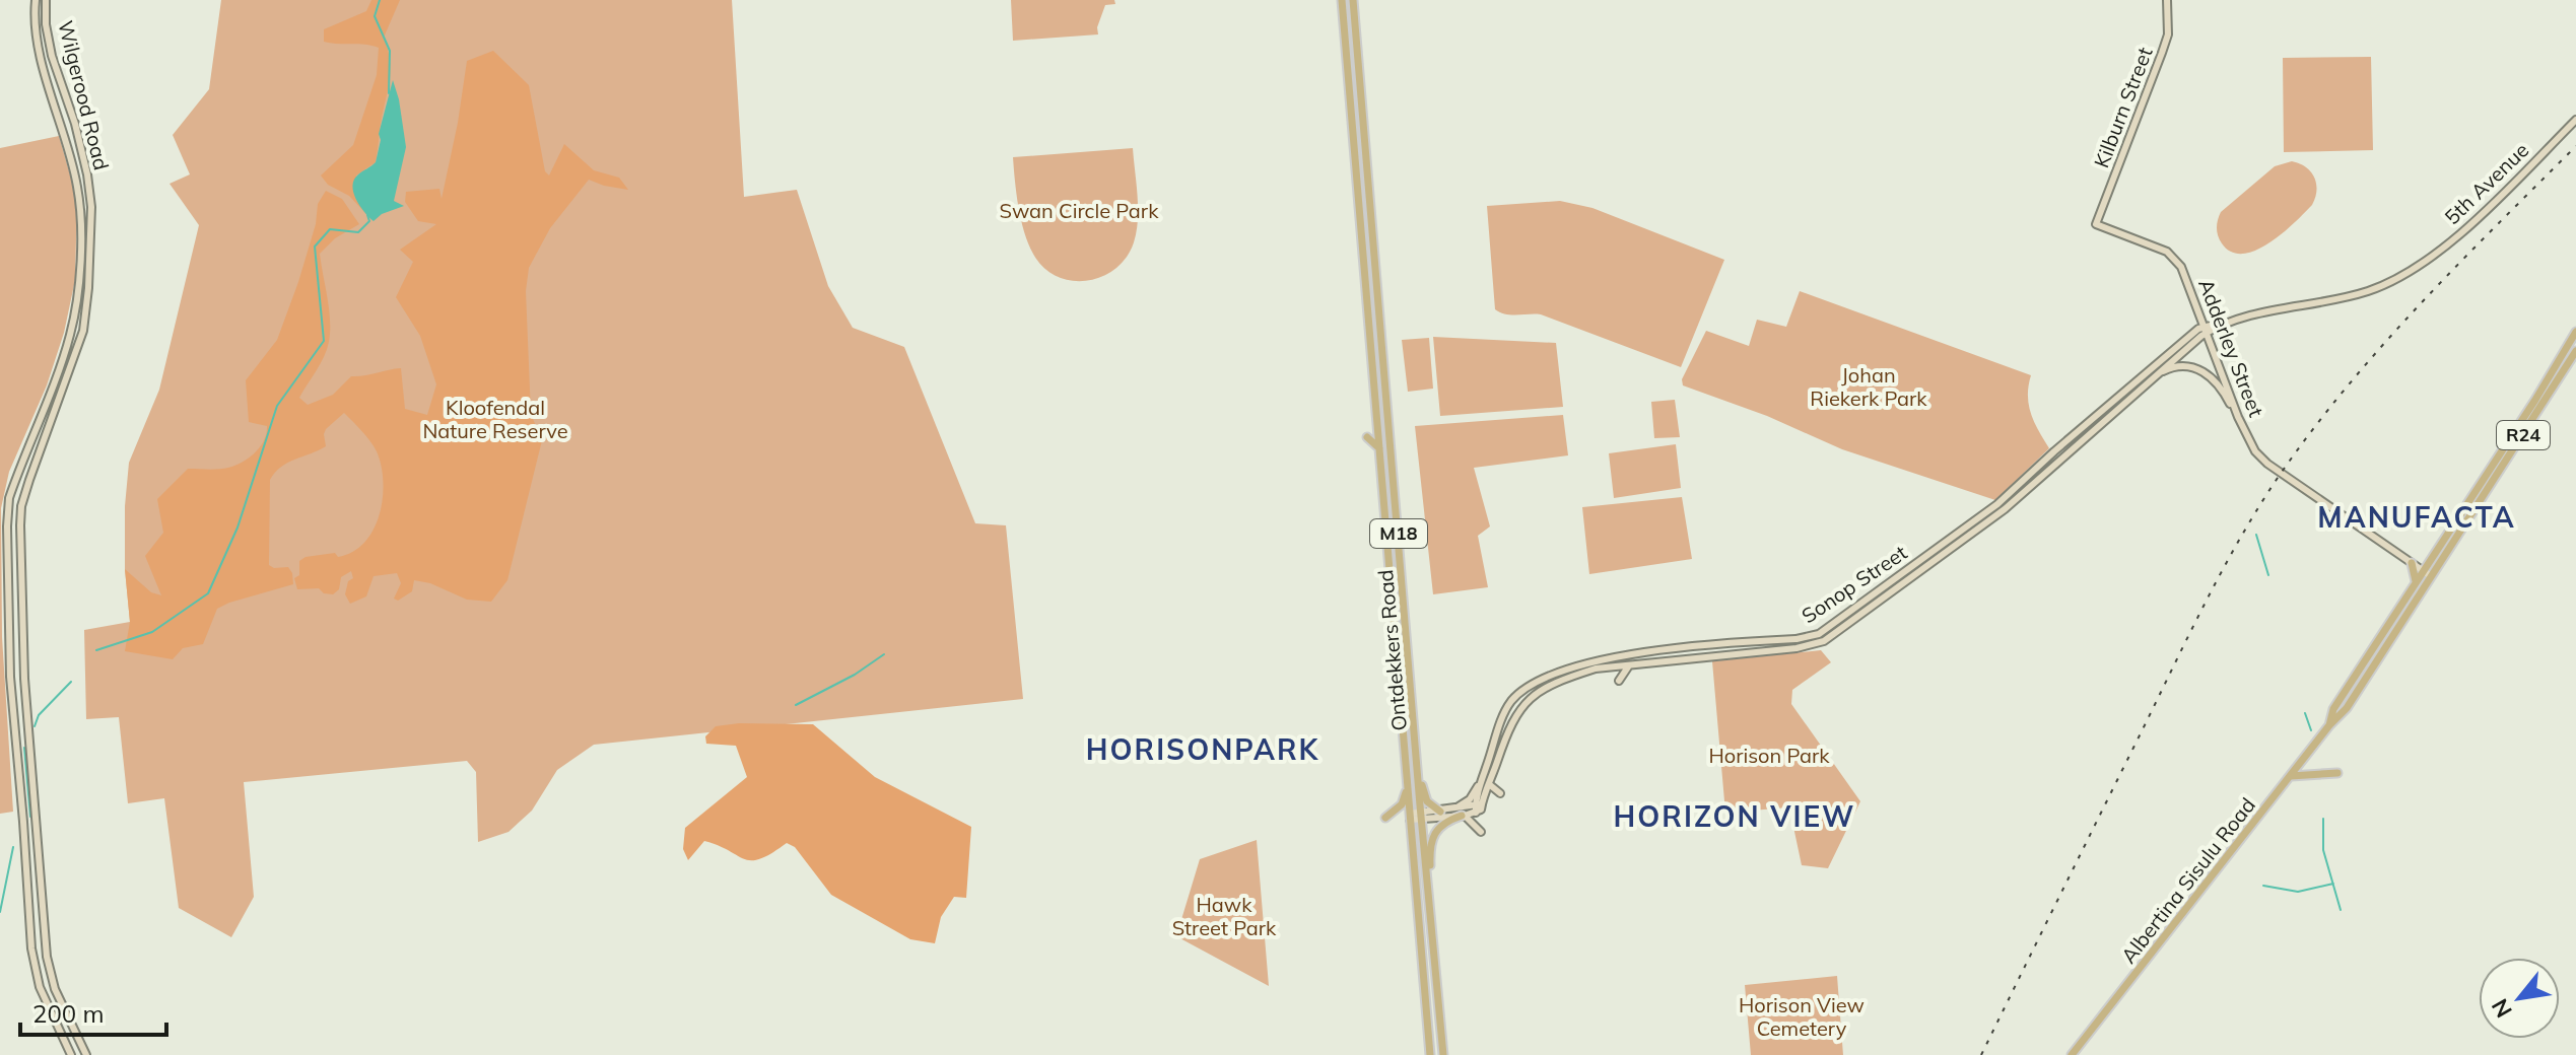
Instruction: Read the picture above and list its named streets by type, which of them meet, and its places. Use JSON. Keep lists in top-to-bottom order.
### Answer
{
  "streets": {
    "main road": [
      "R24",
      "M18",
      "Ontdekkers Road",
      "Albertina Sisulu Road"
    ],
    "street": [
      "Wilgerood Road",
      "Kilburn Street",
      "5th Avenue",
      "Adderley Street",
      "Sonop Street"
    ]
  },
  "crossings": [
    ["Kilburn Street", "Adderley Street"],
    ["5th Avenue", "Adderley Street"],
    ["5th Avenue", "Sonop Street"],
    ["Adderley Street", "Sonop Street"],
    ["Adderley Street", "Albertina Sisulu Road"]
  ],
  "districts": ["MANUFACTA", "HORISONPARK", "HORIZON VIEW"],
  "parks": [
    "Swan Circle Park",
    "Johan Riekerk Park",
    "Kloofendal Nature Reserve",
    "Horison Park",
    "Hawk Street Park",
    "Horison View Cemetery"
  ],
  "scale_bar": "200 m",
  "north": "bottom left"
}
